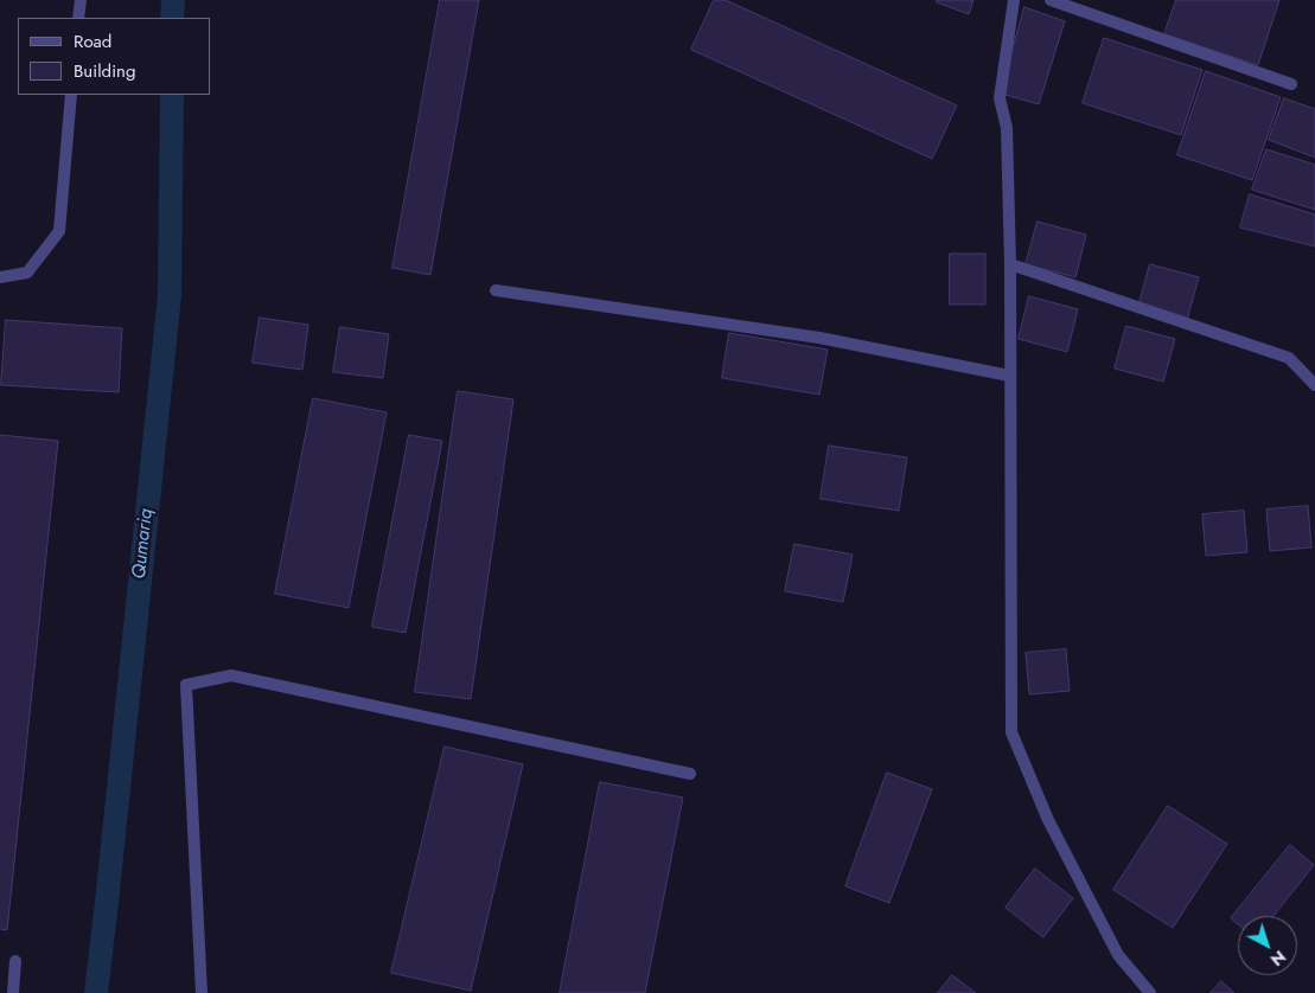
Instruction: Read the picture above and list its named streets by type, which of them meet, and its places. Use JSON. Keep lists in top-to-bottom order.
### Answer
{
  "water": ["Qumariq"],
  "legend": ["Road", "Building"],
  "north": "bottom right"
}
